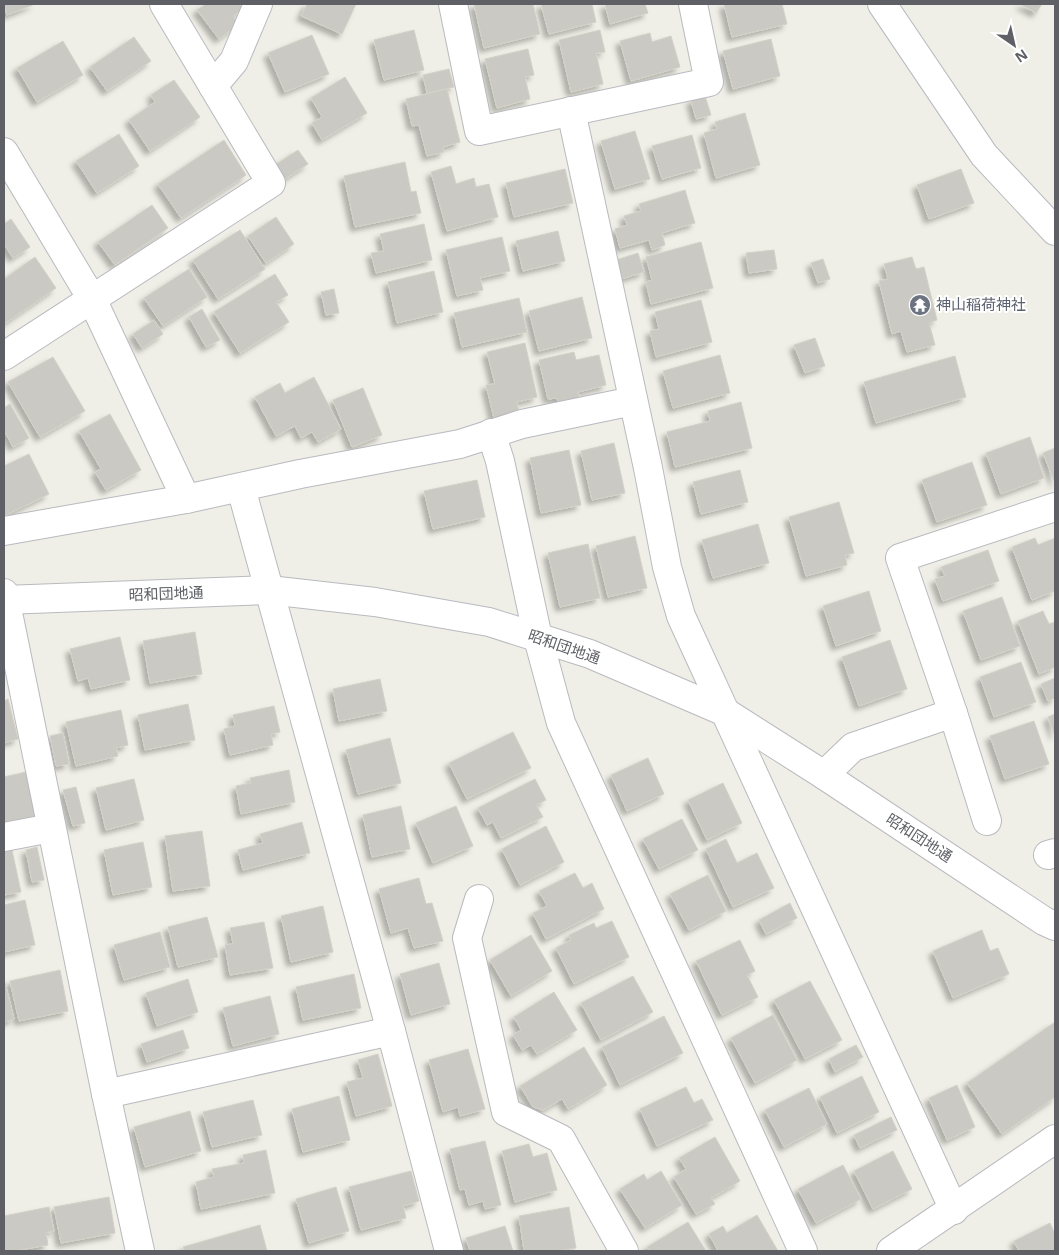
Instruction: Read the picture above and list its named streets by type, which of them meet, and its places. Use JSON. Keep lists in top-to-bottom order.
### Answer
{
  "streets": {
    "street": ["昭和団地通"]
  },
  "places": {
    "temple": ["神山稲荷神社"]
  },
  "north": "bottom right"
}
